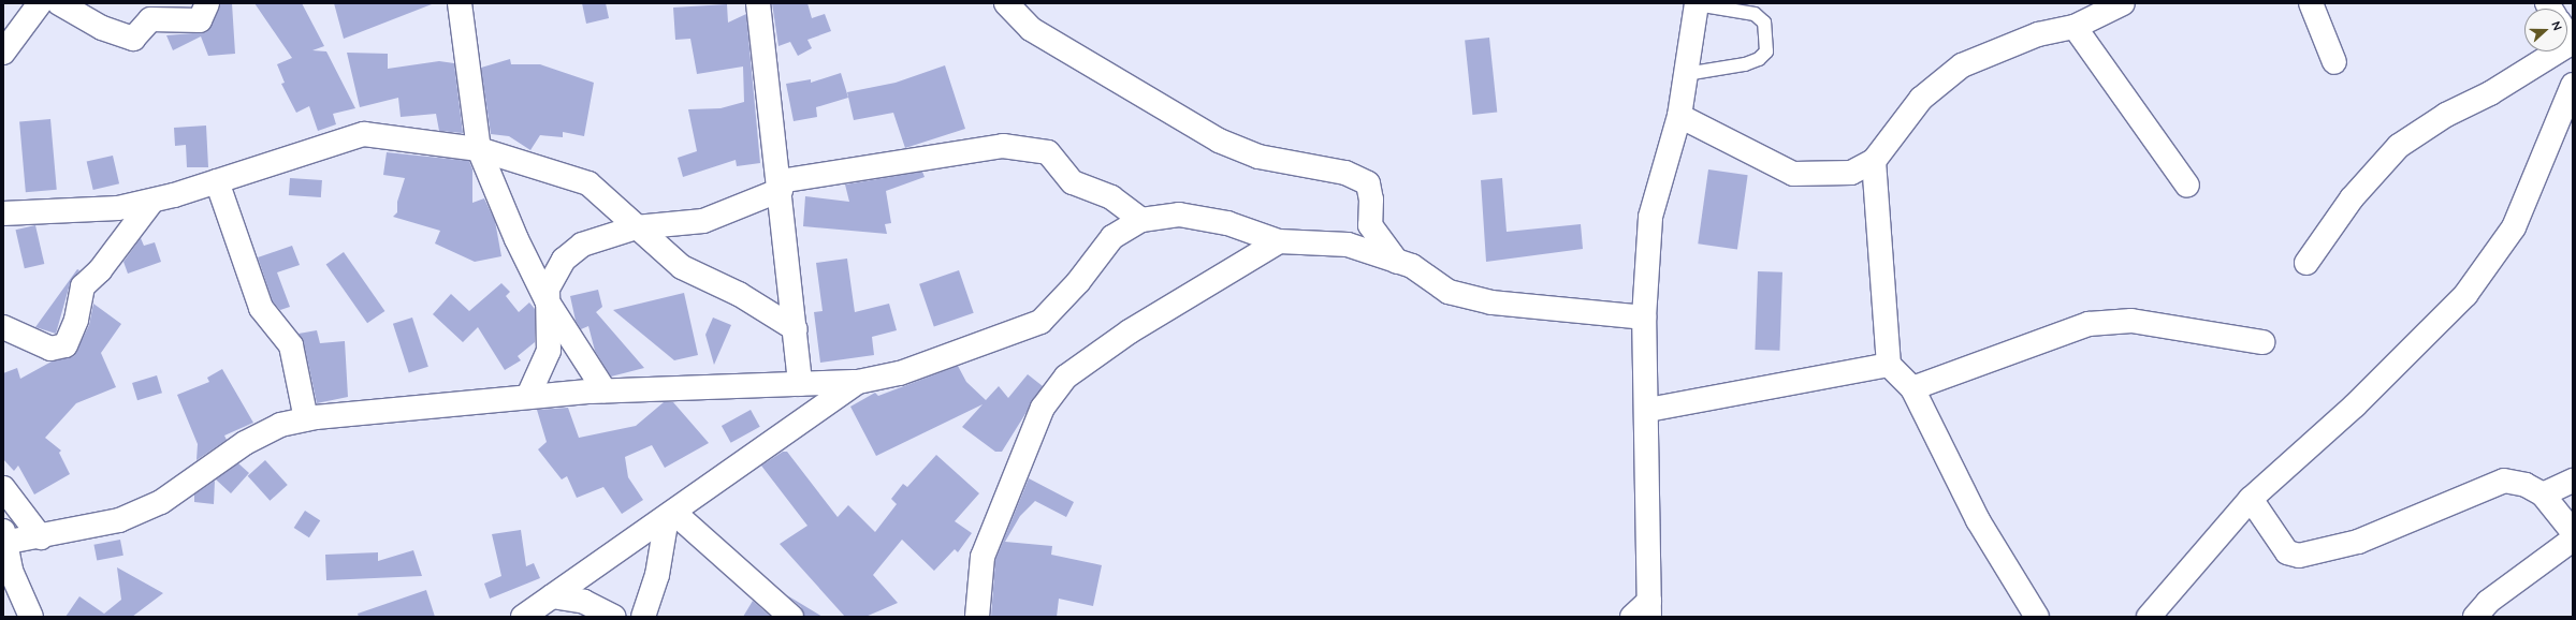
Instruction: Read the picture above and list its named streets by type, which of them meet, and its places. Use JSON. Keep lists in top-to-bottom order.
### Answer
{
  "north": "right"
}
